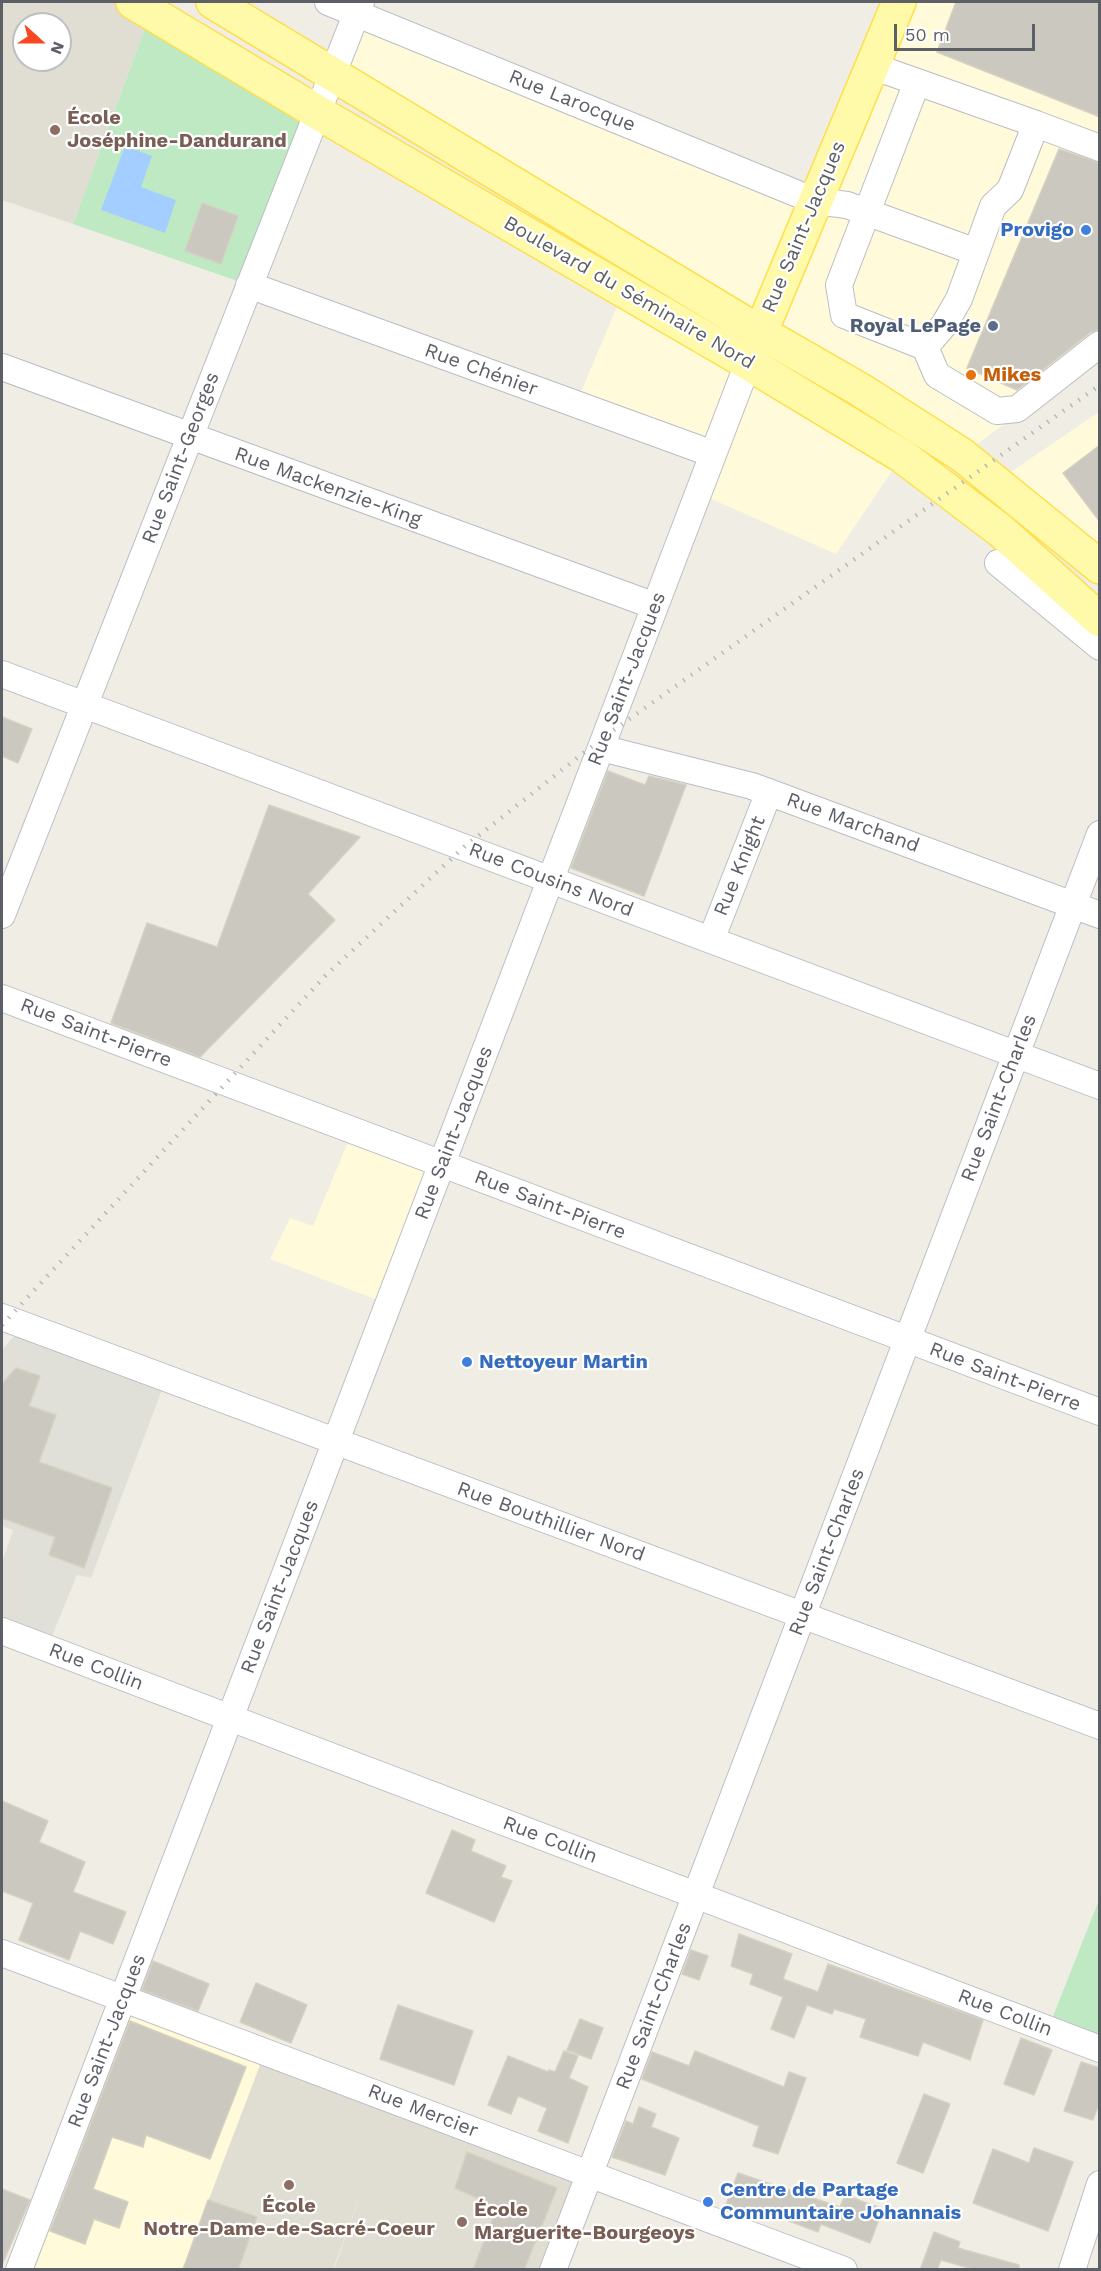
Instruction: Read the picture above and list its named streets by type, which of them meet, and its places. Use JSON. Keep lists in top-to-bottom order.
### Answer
{
  "streets": {
    "main road": ["Rue Saint-Jacques", "Boulevard du Séminaire Nord"],
    "street": [
      "Rue Larocque",
      "Rue Chénier",
      "Rue Saint-Georges",
      "Rue Mackenzie-King",
      "Rue Marchand",
      "Rue Knight",
      "Rue Cousins Nord",
      "Rue Saint-Pierre",
      "Rue Saint-Charles",
      "Rue Bouthillier Nord",
      "Rue Collin",
      "Rue Mercier"
    ]
  },
  "crossings": [
    ["Rue Larocque", "Rue Saint-Jacques"],
    ["Rue Larocque", "Rue Saint-Georges"],
    ["Rue Saint-Jacques", "Boulevard du Séminaire Nord"],
    ["Rue Saint-Jacques", "Rue Chénier"],
    ["Rue Saint-Jacques", "Rue Mackenzie-King"],
    ["Rue Saint-Jacques", "Rue Marchand"],
    ["Rue Saint-Jacques", "Rue Cousins Nord"],
    ["Rue Saint-Jacques", "Rue Saint-Pierre"],
    ["Rue Saint-Jacques", "Rue Bouthillier Nord"],
    ["Rue Saint-Jacques", "Rue Collin"],
    ["Rue Saint-Jacques", "Rue Mercier"],
    ["Boulevard du Séminaire Nord", "Rue Saint-Georges"],
    ["Rue Chénier", "Rue Saint-Georges"],
    ["Rue Saint-Georges", "Rue Mackenzie-King"],
    ["Rue Saint-Georges", "Rue Cousins Nord"],
    ["Rue Marchand", "Rue Knight"],
    ["Rue Marchand", "Rue Saint-Charles"],
    ["Rue Knight", "Rue Cousins Nord"],
    ["Rue Cousins Nord", "Rue Saint-Charles"],
    ["Rue Saint-Pierre", "Rue Saint-Charles"],
    ["Rue Saint-Charles", "Rue Bouthillier Nord"],
    ["Rue Saint-Charles", "Rue Collin"],
    ["Rue Saint-Charles", "Rue Mercier"]
  ],
  "places": [
    "École Joséphine-Dandurand",
    "Provigo",
    "Royal LePage",
    "Mikes",
    "Nettoyeur Martin",
    "École Notre-Dame-de-Sacré-Coeur",
    "Centre de Partage Communtaire Johannais",
    "École Marguerite-Bourgeoys"
  ],
  "scale_bar": "50 m",
  "north": "right"
}
